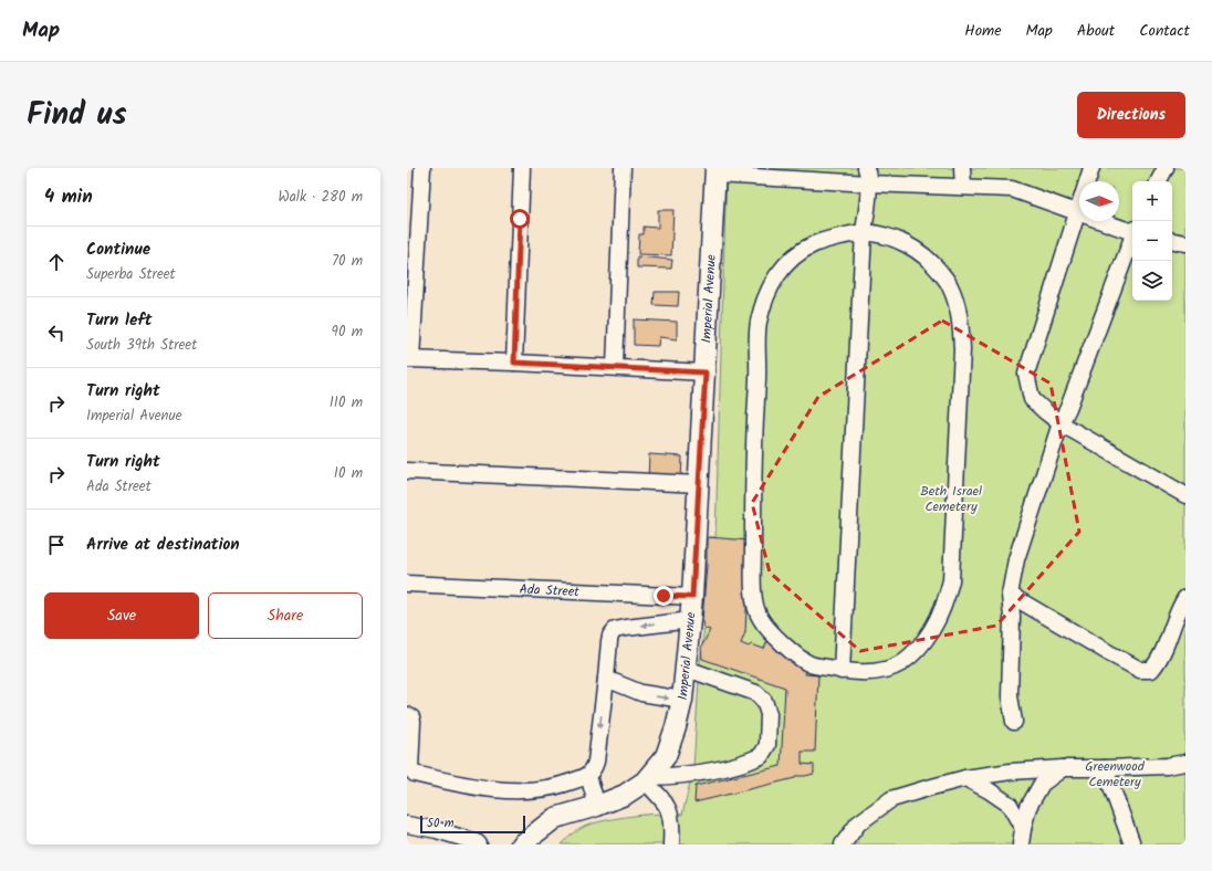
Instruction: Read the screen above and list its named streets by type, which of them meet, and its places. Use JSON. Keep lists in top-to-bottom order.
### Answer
{
  "streets": {
    "main road": ["Imperial Avenue"],
    "street": ["Ada Street"]
  },
  "crossings": [
    ["Imperial Avenue", "Ada Street"]
  ],
  "parks": ["Beth Israel Cemetery", "Greenwood Cemetery"],
  "scale_bar": "50 m",
  "north": "right",
  "page": {
    "header": "Map",
    "nav": [
      "Home",
      "Map",
      "About",
      "Contact"
    ],
    "title": "Find us",
    "buttons": [
      "Directions",
      ["Save", "Share"]
    ],
    "heading": ["4 min", "Walk · 280 m"],
    "map_buttons": ["+", "−"],
    "list": [
      ["Continue", "Superba Street", "70 m"],
      ["Turn left", "South 39th Street", "90 m"],
      ["Turn right", "Imperial Avenue", "110 m"],
      ["Turn right", "Ada Street", "10 m"],
      "Arrive at destination"
    ],
    "scale": "50 m"
  }
}
